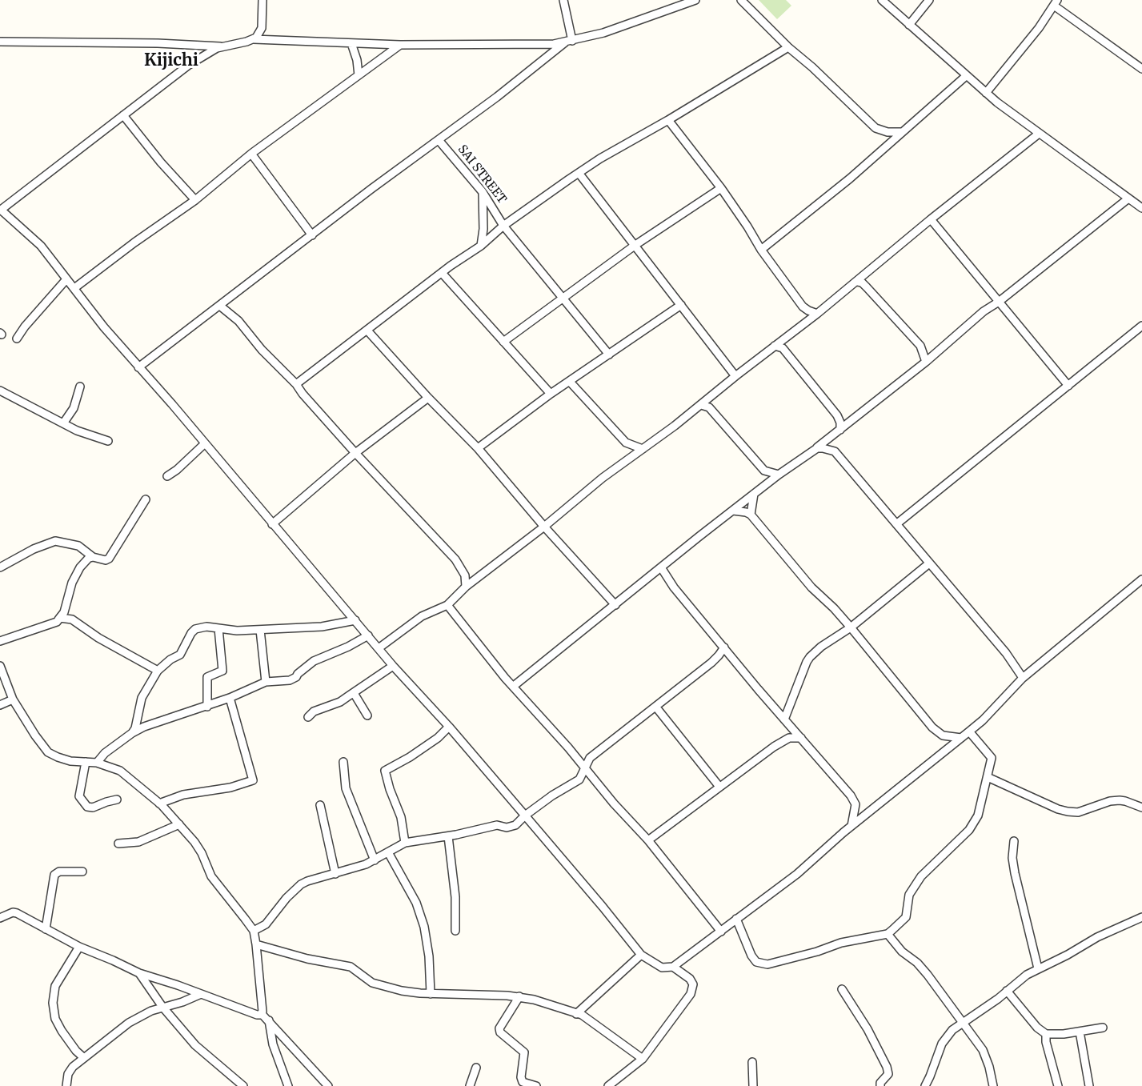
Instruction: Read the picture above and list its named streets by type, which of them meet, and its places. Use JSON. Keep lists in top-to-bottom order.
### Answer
{
  "streets": {
    "street": ["SAI STREET"]
  },
  "districts": ["Kijichi"]
}
